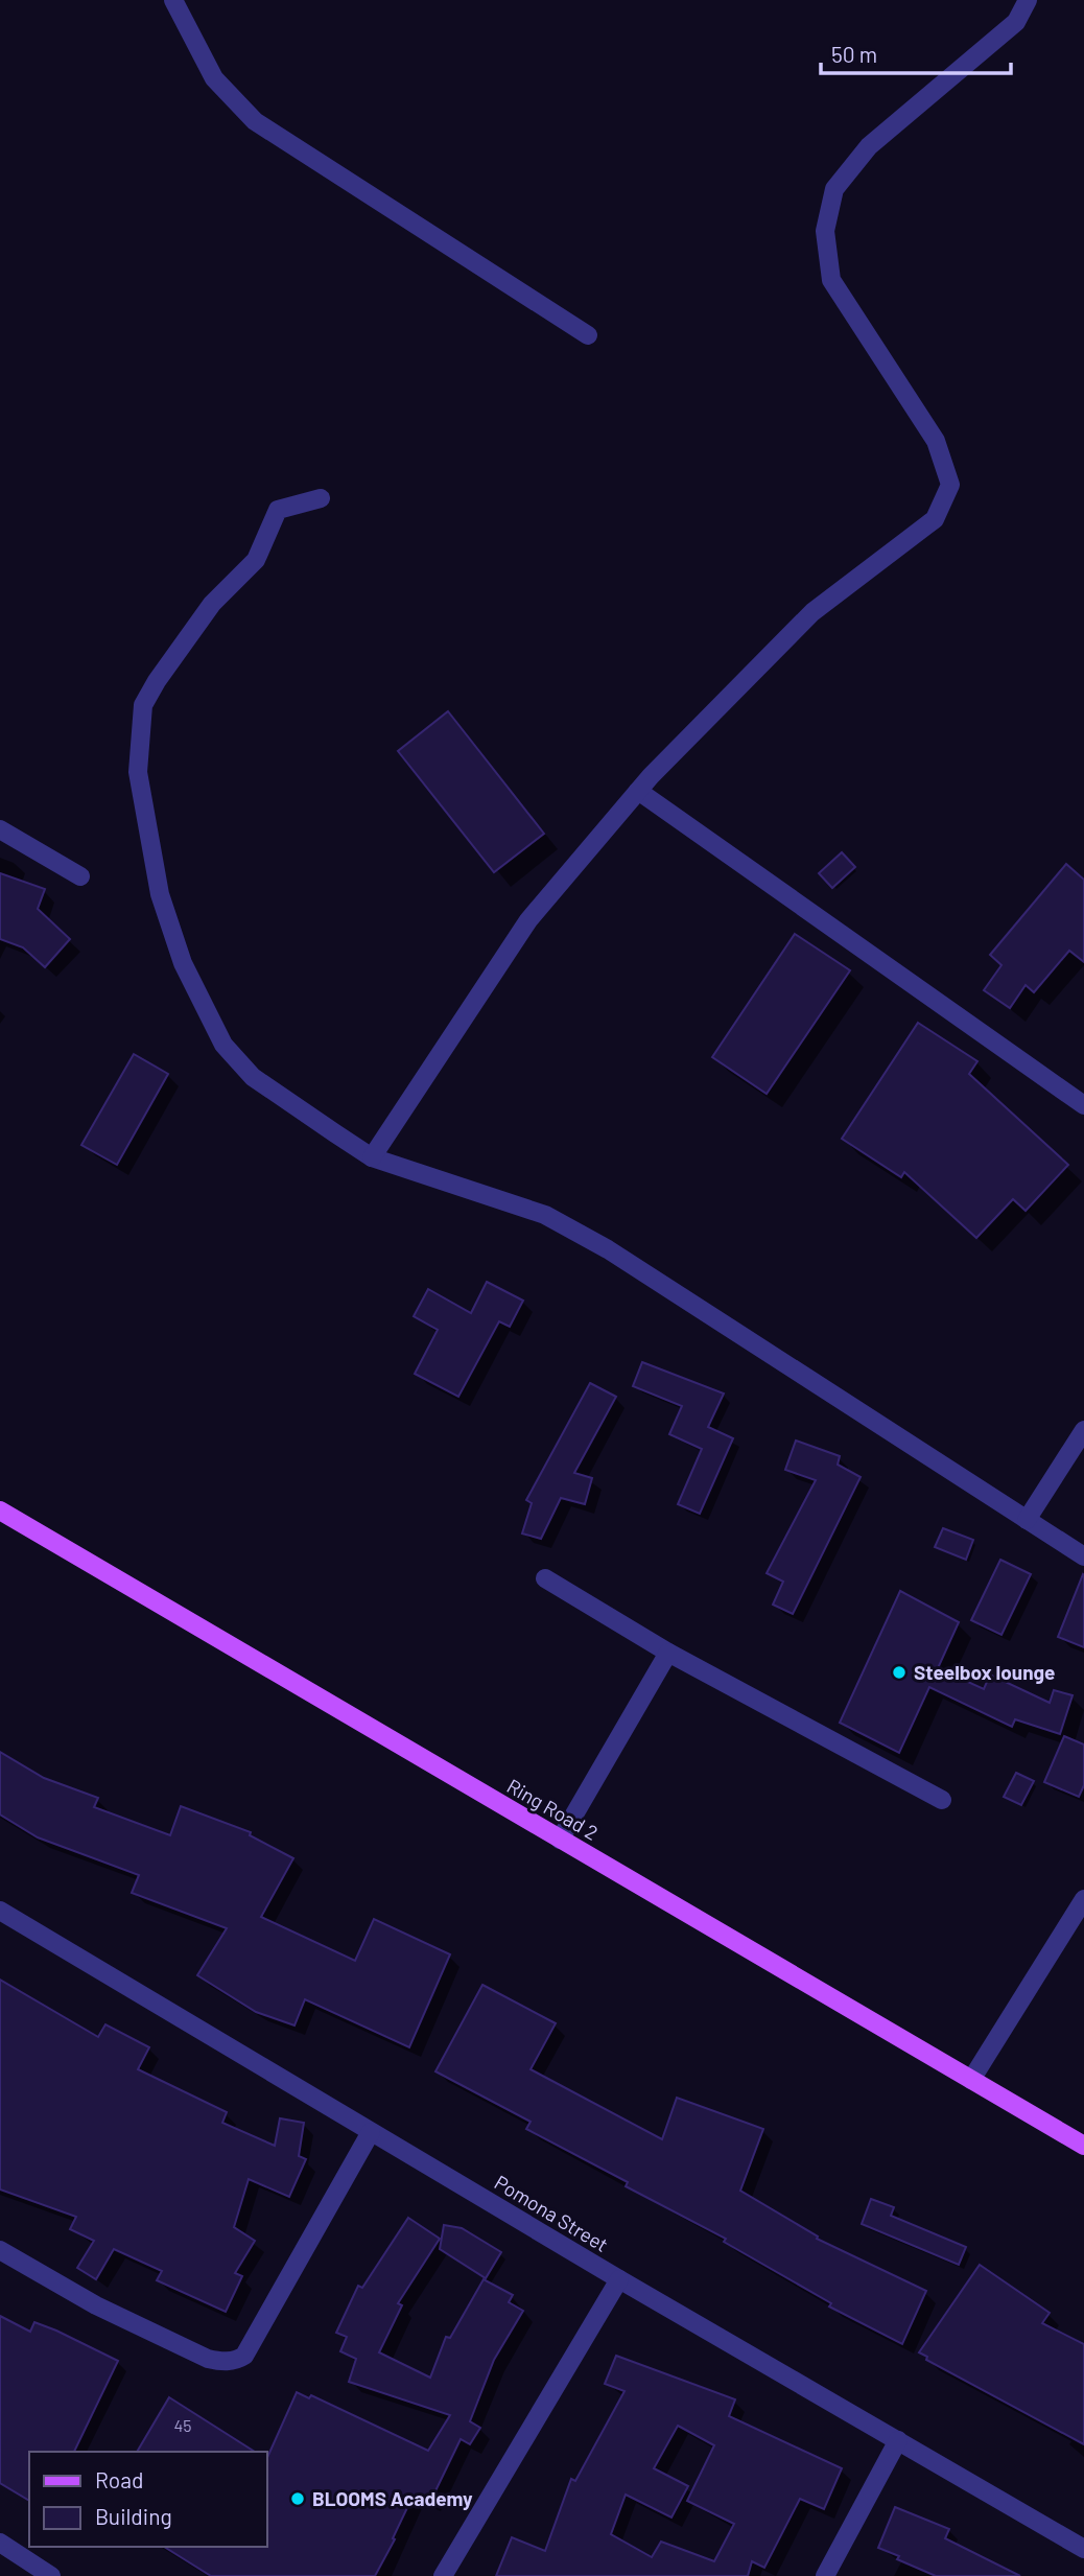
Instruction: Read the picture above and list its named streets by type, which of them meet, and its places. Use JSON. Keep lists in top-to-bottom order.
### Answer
{
  "streets": {
    "main road": ["Ring Road 2"],
    "street": ["Pomona Street"]
  },
  "places": ["Steelbox lounge", "BLOOMS Academy"],
  "house_numbers": ["45"],
  "legend": ["Road", "Building"],
  "scale_bar": "50 m"
}
